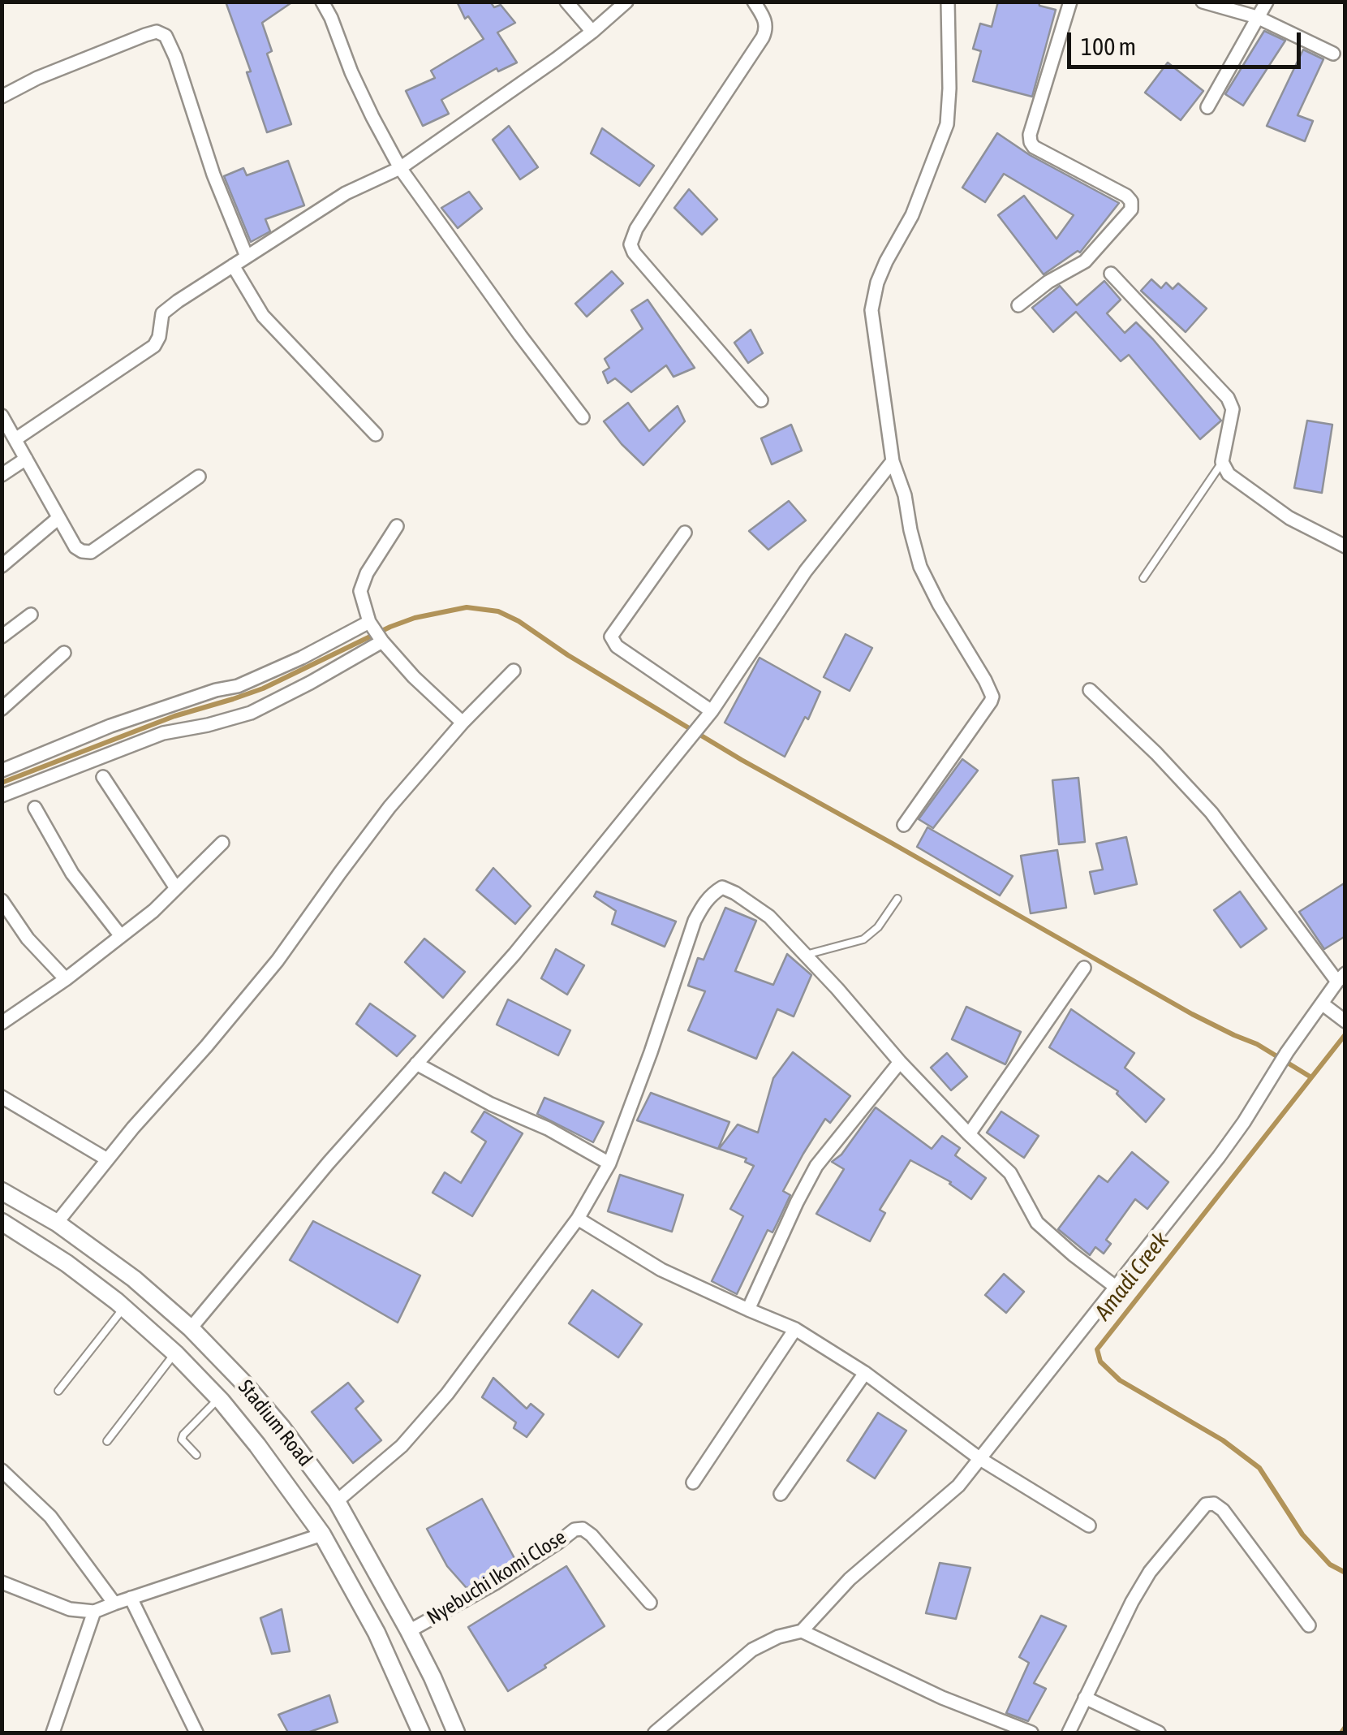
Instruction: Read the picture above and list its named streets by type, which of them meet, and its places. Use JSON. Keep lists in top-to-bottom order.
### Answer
{
  "streets": {
    "main road": ["Stadium Road"],
    "street": ["Nyebuchi Ikomi Close"]
  },
  "crossings": [
    ["Stadium Road", "Nyebuchi Ikomi Close"]
  ],
  "water": ["Amadi Creek"],
  "scale_bar": "100 m"
}
